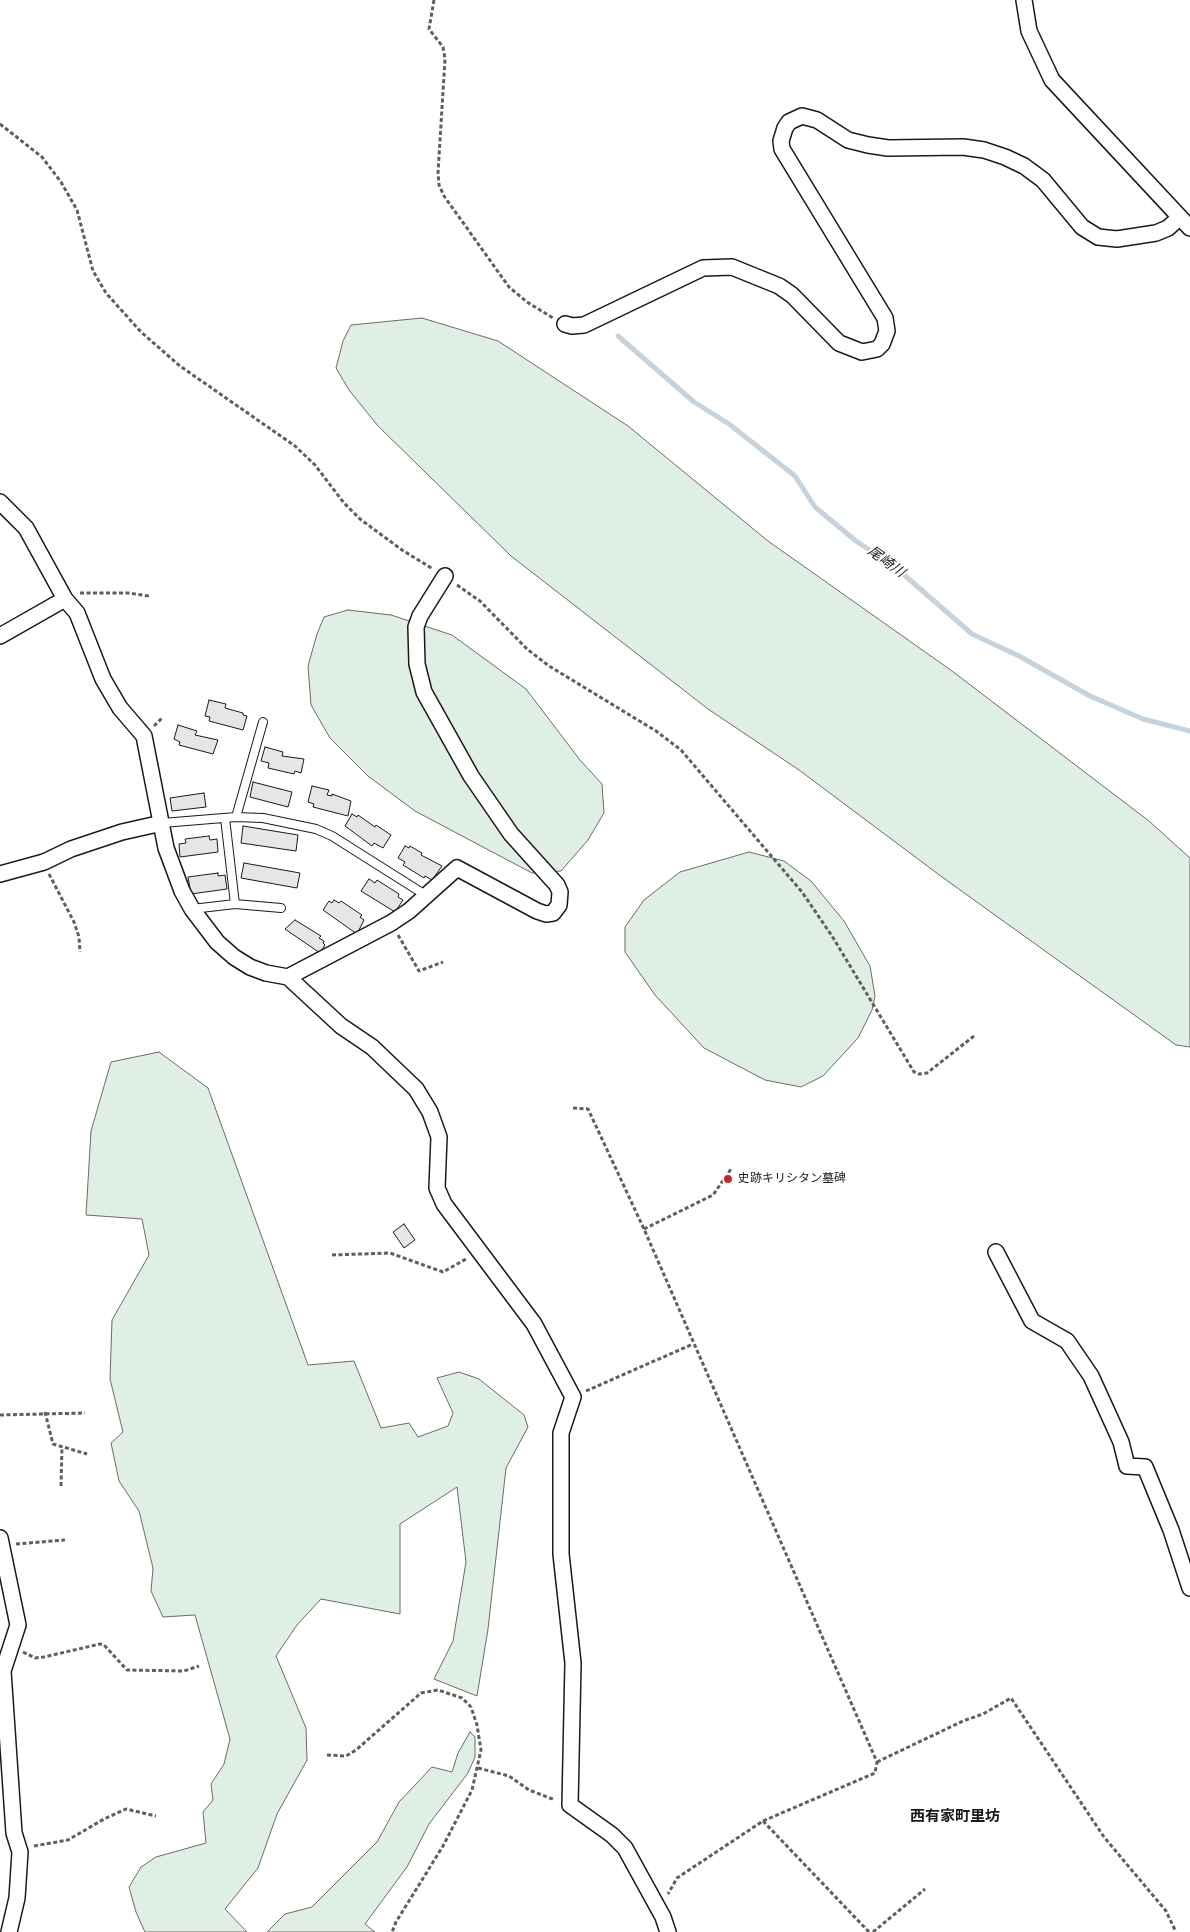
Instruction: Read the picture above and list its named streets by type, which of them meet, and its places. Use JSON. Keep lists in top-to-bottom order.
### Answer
{
  "districts": ["西有家町里坊"],
  "water": ["尾崎川"],
  "places": ["史跡キリシタン墓碑"]
}
